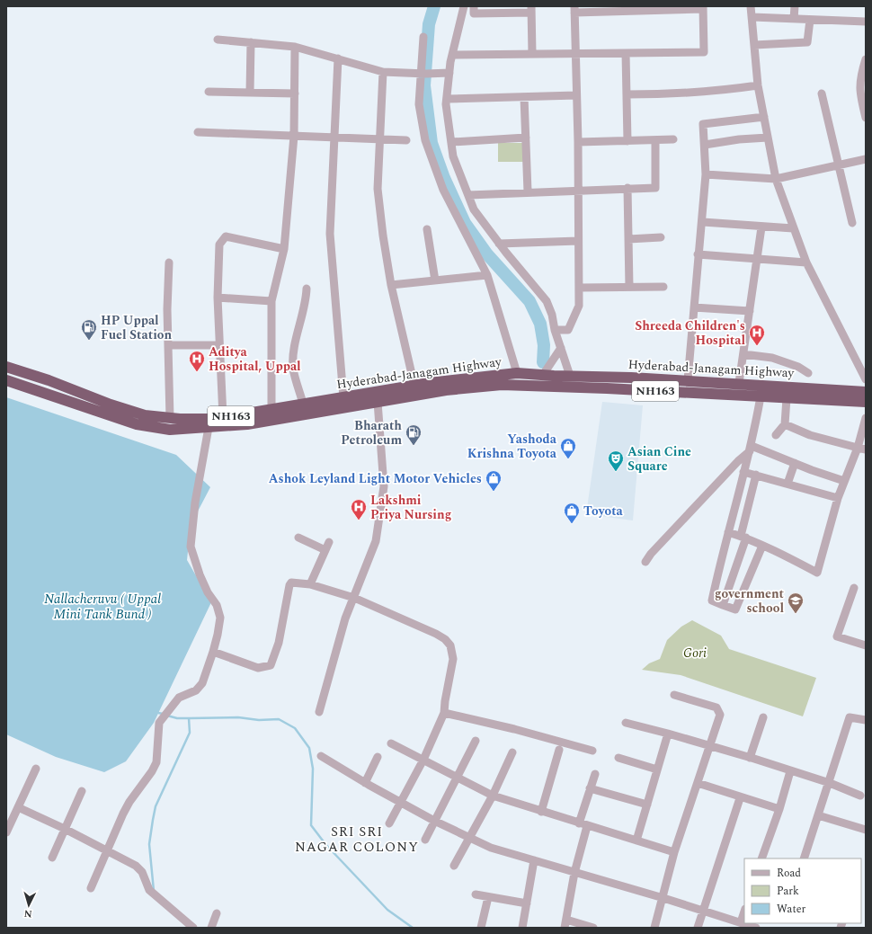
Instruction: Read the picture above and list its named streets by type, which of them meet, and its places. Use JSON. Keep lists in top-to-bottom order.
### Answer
{
  "streets": {
    "highway": ["Hyderabad-Janagam Highway", "NH163"]
  },
  "districts": ["SRI SRI NAGAR COLONY"],
  "water": ["Nallacheruvu ( Uppal Mini Tank Bund )"],
  "parks": ["Gori"],
  "places": {
    "fuel station": ["HP Uppal Fuel Station", "Bharath Petroleum"],
    "hospital": ["Shreeda Children's Hospital", "Aditya Hospital, Uppal", "Lakshmi Priya Nursing"],
    "shop": ["Yashoda Krishna Toyota", "Ashok Leyland Light Motor Vehicles", "Toyota"],
    "theatre": ["Asian Cine Square"],
    "school or university": ["government school"]
  },
  "legend": ["Road", "Park", "Water"],
  "north": "bottom"
}
